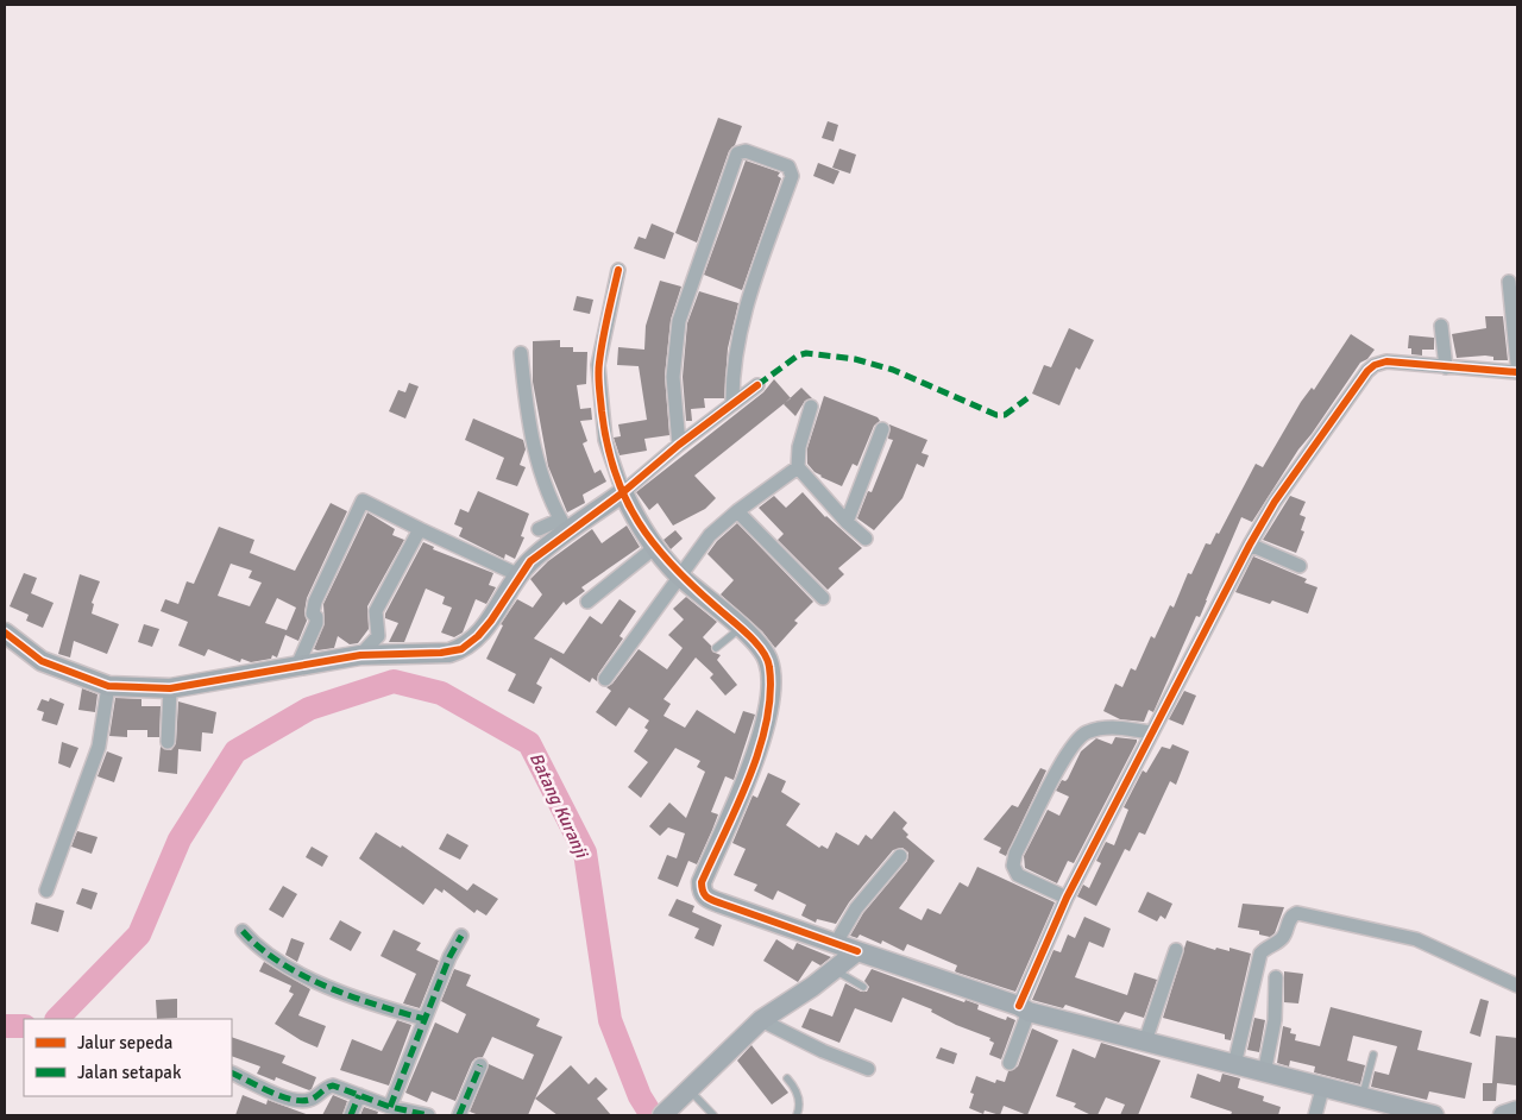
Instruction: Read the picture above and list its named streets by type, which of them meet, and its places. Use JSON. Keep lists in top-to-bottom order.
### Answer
{
  "water": ["Batang Kuranji"],
  "legend": ["Jalur sepeda", "Jalan setapak"]
}
